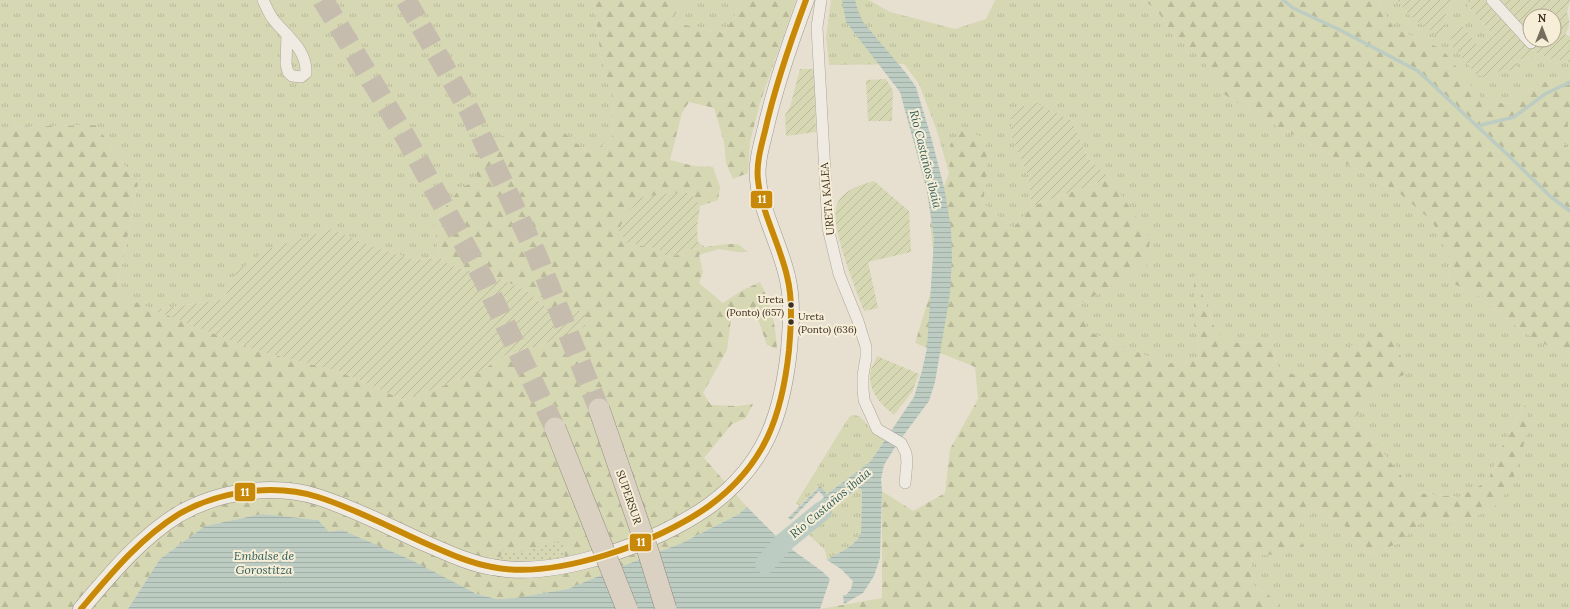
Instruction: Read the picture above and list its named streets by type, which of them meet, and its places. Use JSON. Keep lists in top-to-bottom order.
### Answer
{
  "streets": {
    "highway": ["SUPERSUR"],
    "street": ["URETA KALEA"]
  },
  "water": ["Río Castaños ibaia", "Embalse de Gorostitza"],
  "places": ["Ureta (Ponto) (657)", "Ureta (Ponto) (636)"],
  "lines": ["transit line 11"],
  "north": "top"
}
